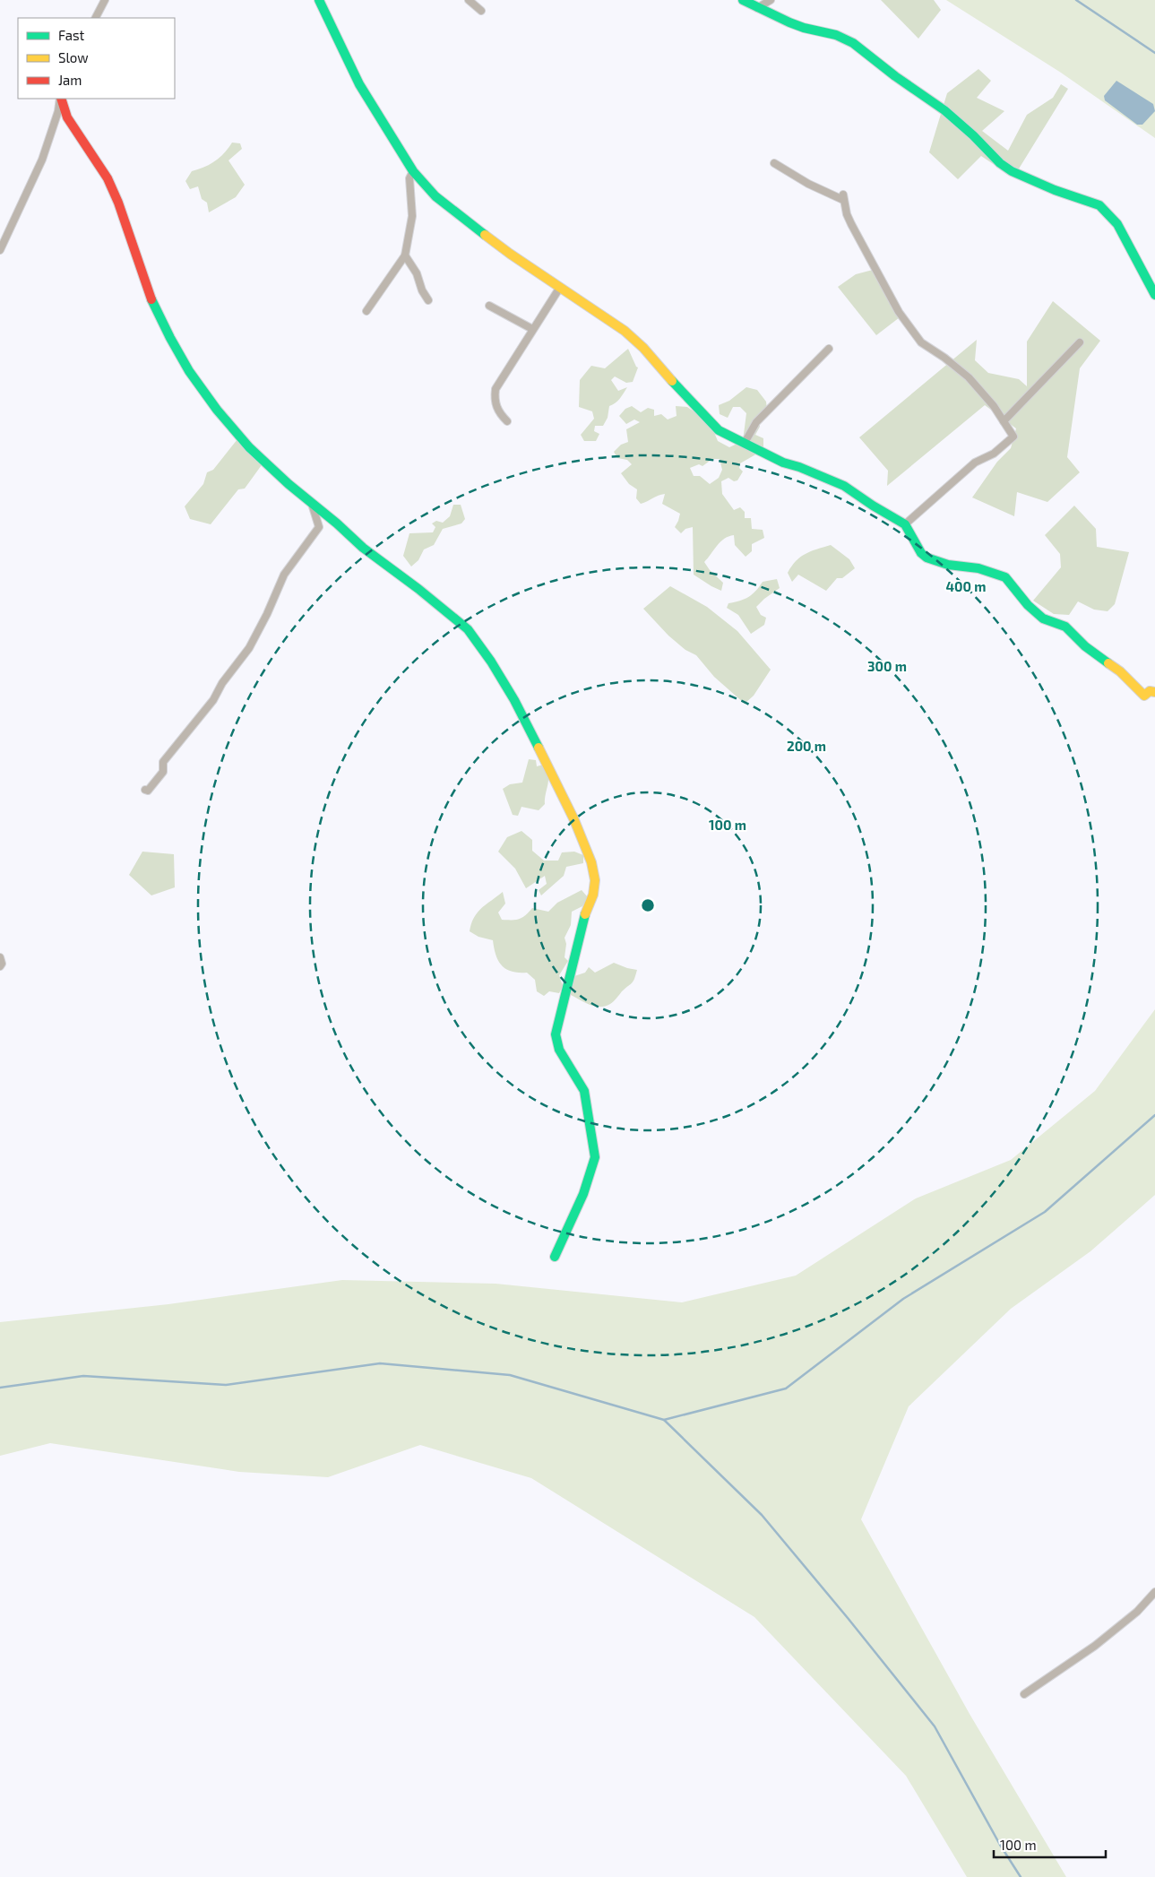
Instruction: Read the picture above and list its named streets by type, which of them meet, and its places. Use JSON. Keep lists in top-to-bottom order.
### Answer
{
  "legend": ["Fast", "Slow", "Jam"],
  "scale_bar": "100 m",
  "rings": [
    "400 m",
    "300 m",
    "200 m",
    "100 m"
  ]
}
